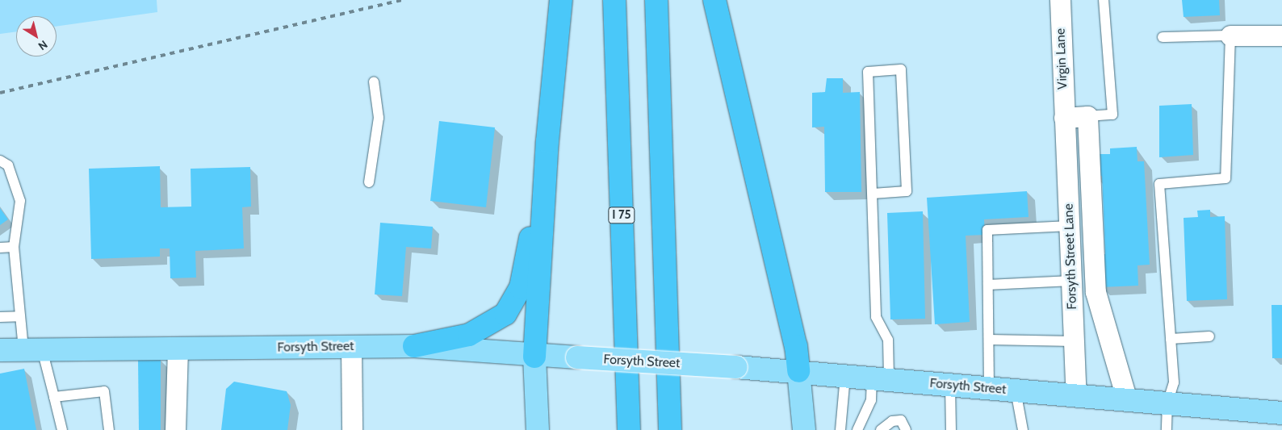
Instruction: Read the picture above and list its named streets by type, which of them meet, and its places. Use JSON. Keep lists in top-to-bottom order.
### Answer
{
  "streets": {
    "highway": ["I 75"],
    "main road": ["Forsyth Street"],
    "street": ["Virgin Lane", "Forsyth Street Lane"]
  },
  "crossings": [
    ["Virgin Lane", "Forsyth Street Lane"],
    ["Forsyth Street Lane", "Forsyth Street"]
  ],
  "north": "bottom right"
}
